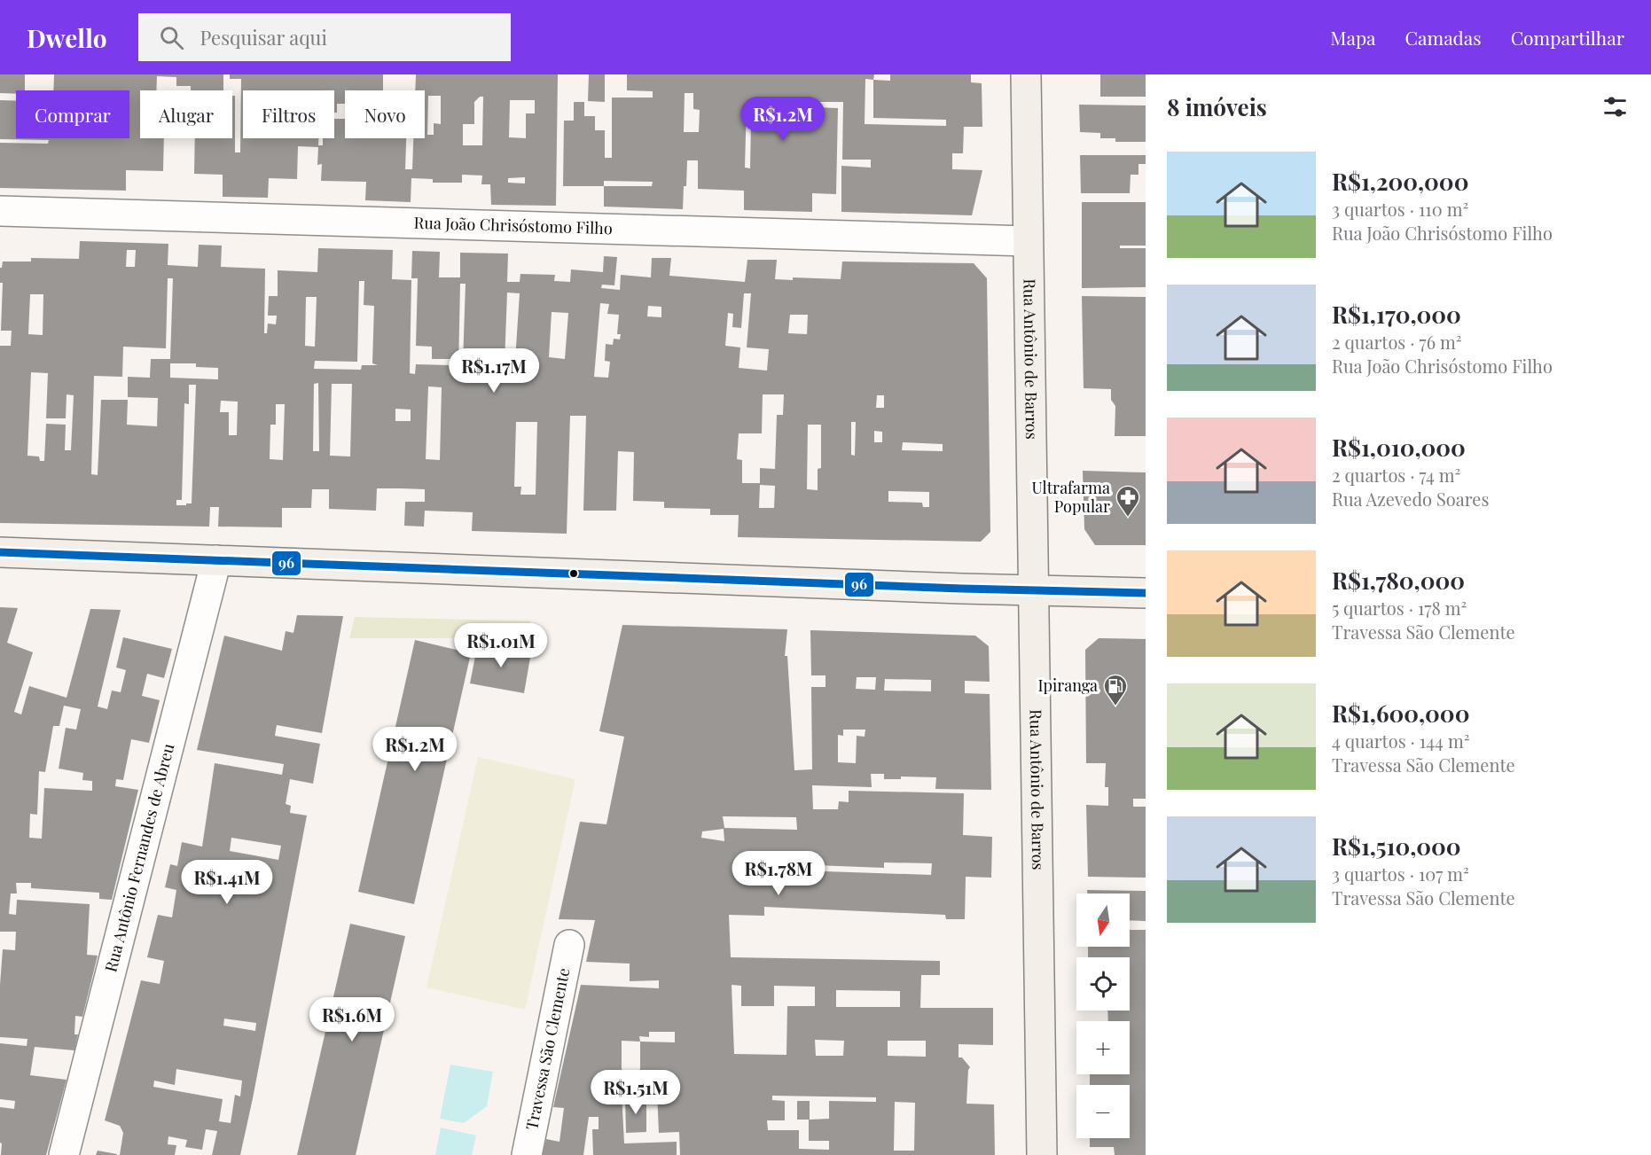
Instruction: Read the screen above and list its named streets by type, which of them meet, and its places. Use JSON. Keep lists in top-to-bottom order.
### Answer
{
  "streets": {
    "street": [
      "Rua João Chrisóstomo Filho",
      "Rua Antônio de Barros",
      "Rua Antônio Fernandes de Abreu",
      "Travessa São Clemente"
    ]
  },
  "crossings": [
    ["Rua João Chrisóstomo Filho", "Rua Antônio de Barros"]
  ],
  "places": {
    "pharmacy": ["Ultrafarma Popular"],
    "fuel station": ["Ipiranga"]
  },
  "lines": ["transit line 96"],
  "north": "bottom",
  "page": {
    "header": "Dwello",
    "search": "Pesquisar aqui",
    "nav": ["Mapa", "Camadas", "Compartilhar"],
    "heading": "8 imóveis",
    "chip": [
      "Comprar",
      "Alugar",
      "Filtros",
      "Novo"
    ],
    "price": [
      "R$1.2M",
      "R$1.17M",
      "R$1.01M",
      "R$1.2M",
      "R$1.78M",
      "R$1.41M",
      "R$1.6M",
      "R$1.51M"
    ],
    "list": [
      {
        "name": "R$1,200,000",
        "note": "3 quartos · 110 m² · Rua João Chrisóstomo Filho"
      },
      {
        "name": "R$1,170,000",
        "note": "2 quartos · 76 m² · Rua João Chrisóstomo Filho"
      },
      {
        "name": "R$1,010,000",
        "note": "2 quartos · 74 m² · Rua Azevedo Soares"
      },
      {
        "name": "R$1,780,000",
        "note": "5 quartos · 178 m² · Travessa São Clemente"
      },
      {
        "name": "R$1,600,000",
        "note": "4 quartos · 144 m² · Travessa São Clemente"
      },
      {
        "name": "R$1,510,000",
        "note": "3 quartos · 107 m² · Travessa São Clemente"
      }
    ],
    "map_buttons": ["+", "−"]
  }
}
